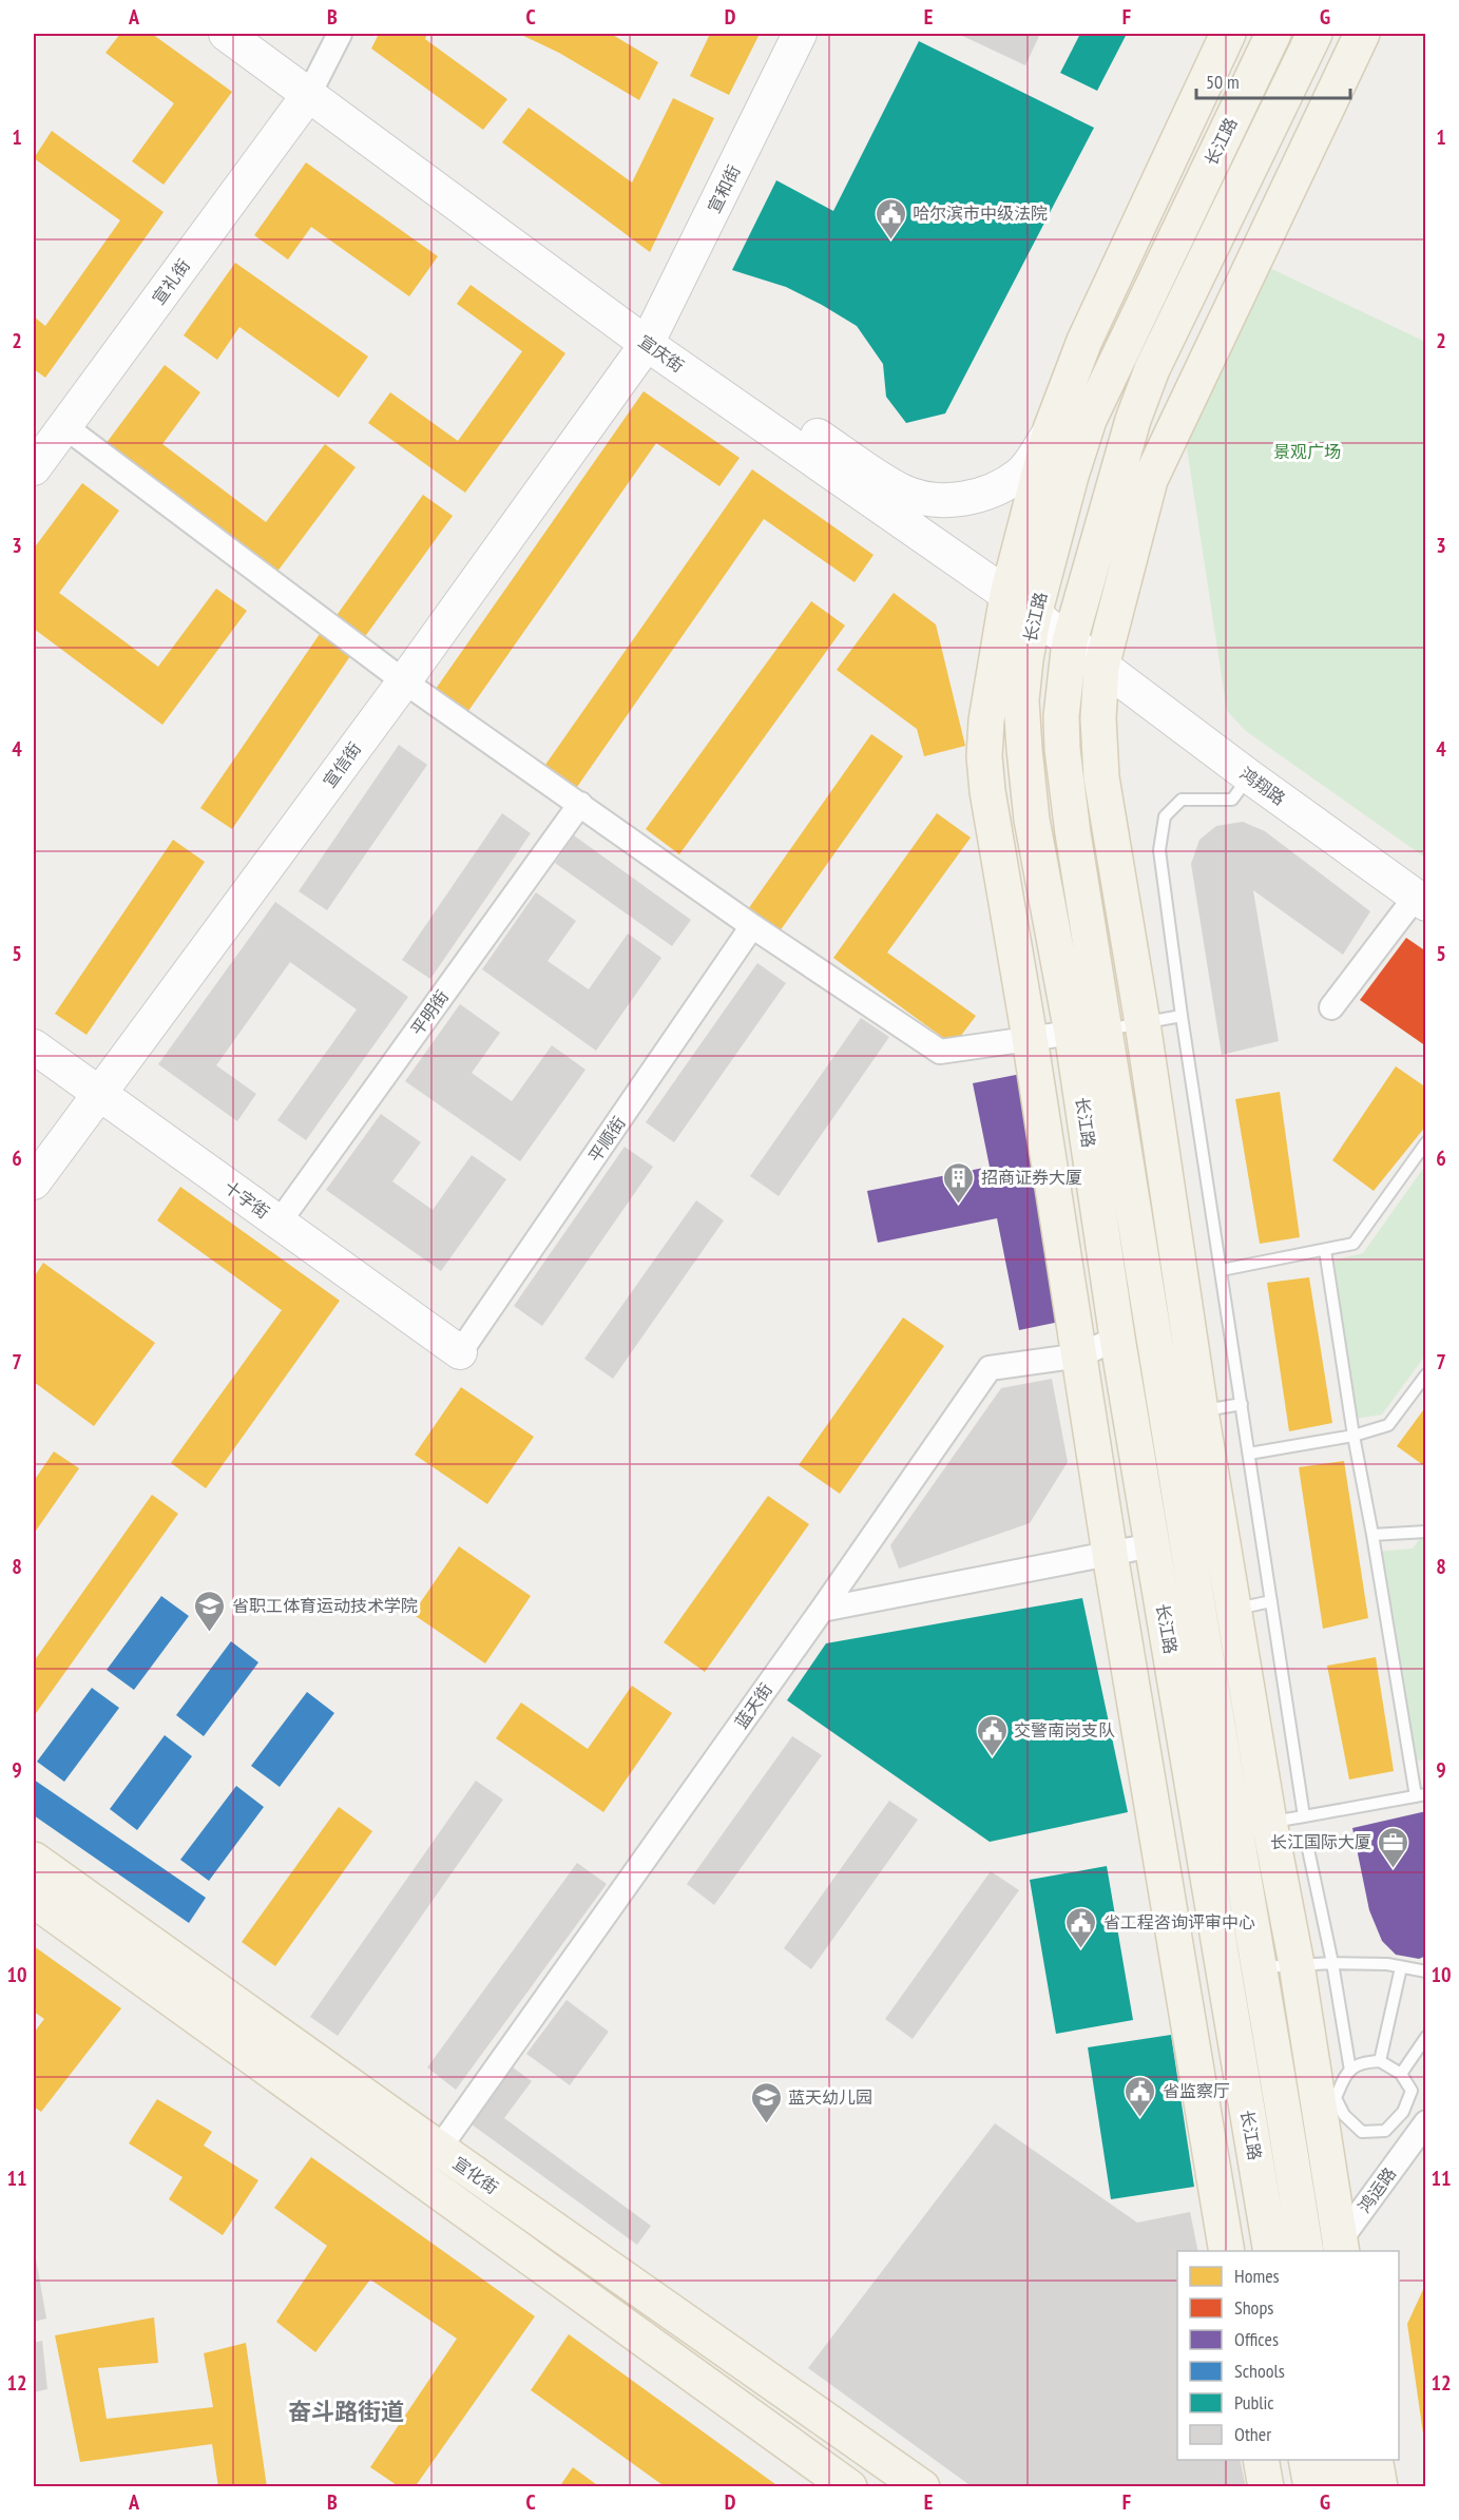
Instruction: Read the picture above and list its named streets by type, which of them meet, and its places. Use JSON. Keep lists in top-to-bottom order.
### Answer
{
  "streets": {
    "main road": ["长江路", "宣化街"],
    "street": [
      "宣和街",
      "宣礼街",
      "宣庆街",
      "宣信街",
      "鸿翔路",
      "平明街",
      "平顺街",
      "十字街",
      "蓝天街",
      "鸿运路"
    ]
  },
  "crossings": [
    ["长江路", "宣庆街"],
    ["长江路", "蓝天街"],
    ["宣和街", "宣庆街"],
    ["宣和街", "宣信街"],
    ["宣礼街", "宣庆街"],
    ["宣庆街", "宣信街"],
    ["宣庆街", "鸿翔路"],
    ["宣信街", "十字街"],
    ["平明街", "十字街"],
    ["平顺街", "十字街"],
    ["蓝天街", "宣化街"]
  ],
  "districts": ["奋斗路街道"],
  "parks": ["景观广场"],
  "places": {
    "public building": [
      "哈尔滨市中级法院",
      "交警南岗支队",
      "省工程咨询评审中心",
      "省监察厅"
    ],
    "building": ["招商证券大厦"],
    "school or university": ["省职工体育运动技术学院", "蓝天幼儿园"],
    "office": ["长江国际大厦"]
  },
  "legend": [
    "Homes",
    "Shops",
    "Offices",
    "Schools",
    "Public",
    "Other"
  ],
  "scale_bar": "50 m",
  "grid": {
    "columns": [
      "A",
      "B",
      "C",
      "D",
      "E",
      "F",
      "G"
    ],
    "rows": [
      "1",
      "2",
      "3",
      "4",
      "5",
      "6",
      "7",
      "8",
      "9",
      "10",
      "11",
      "12"
    ]
  }
}
